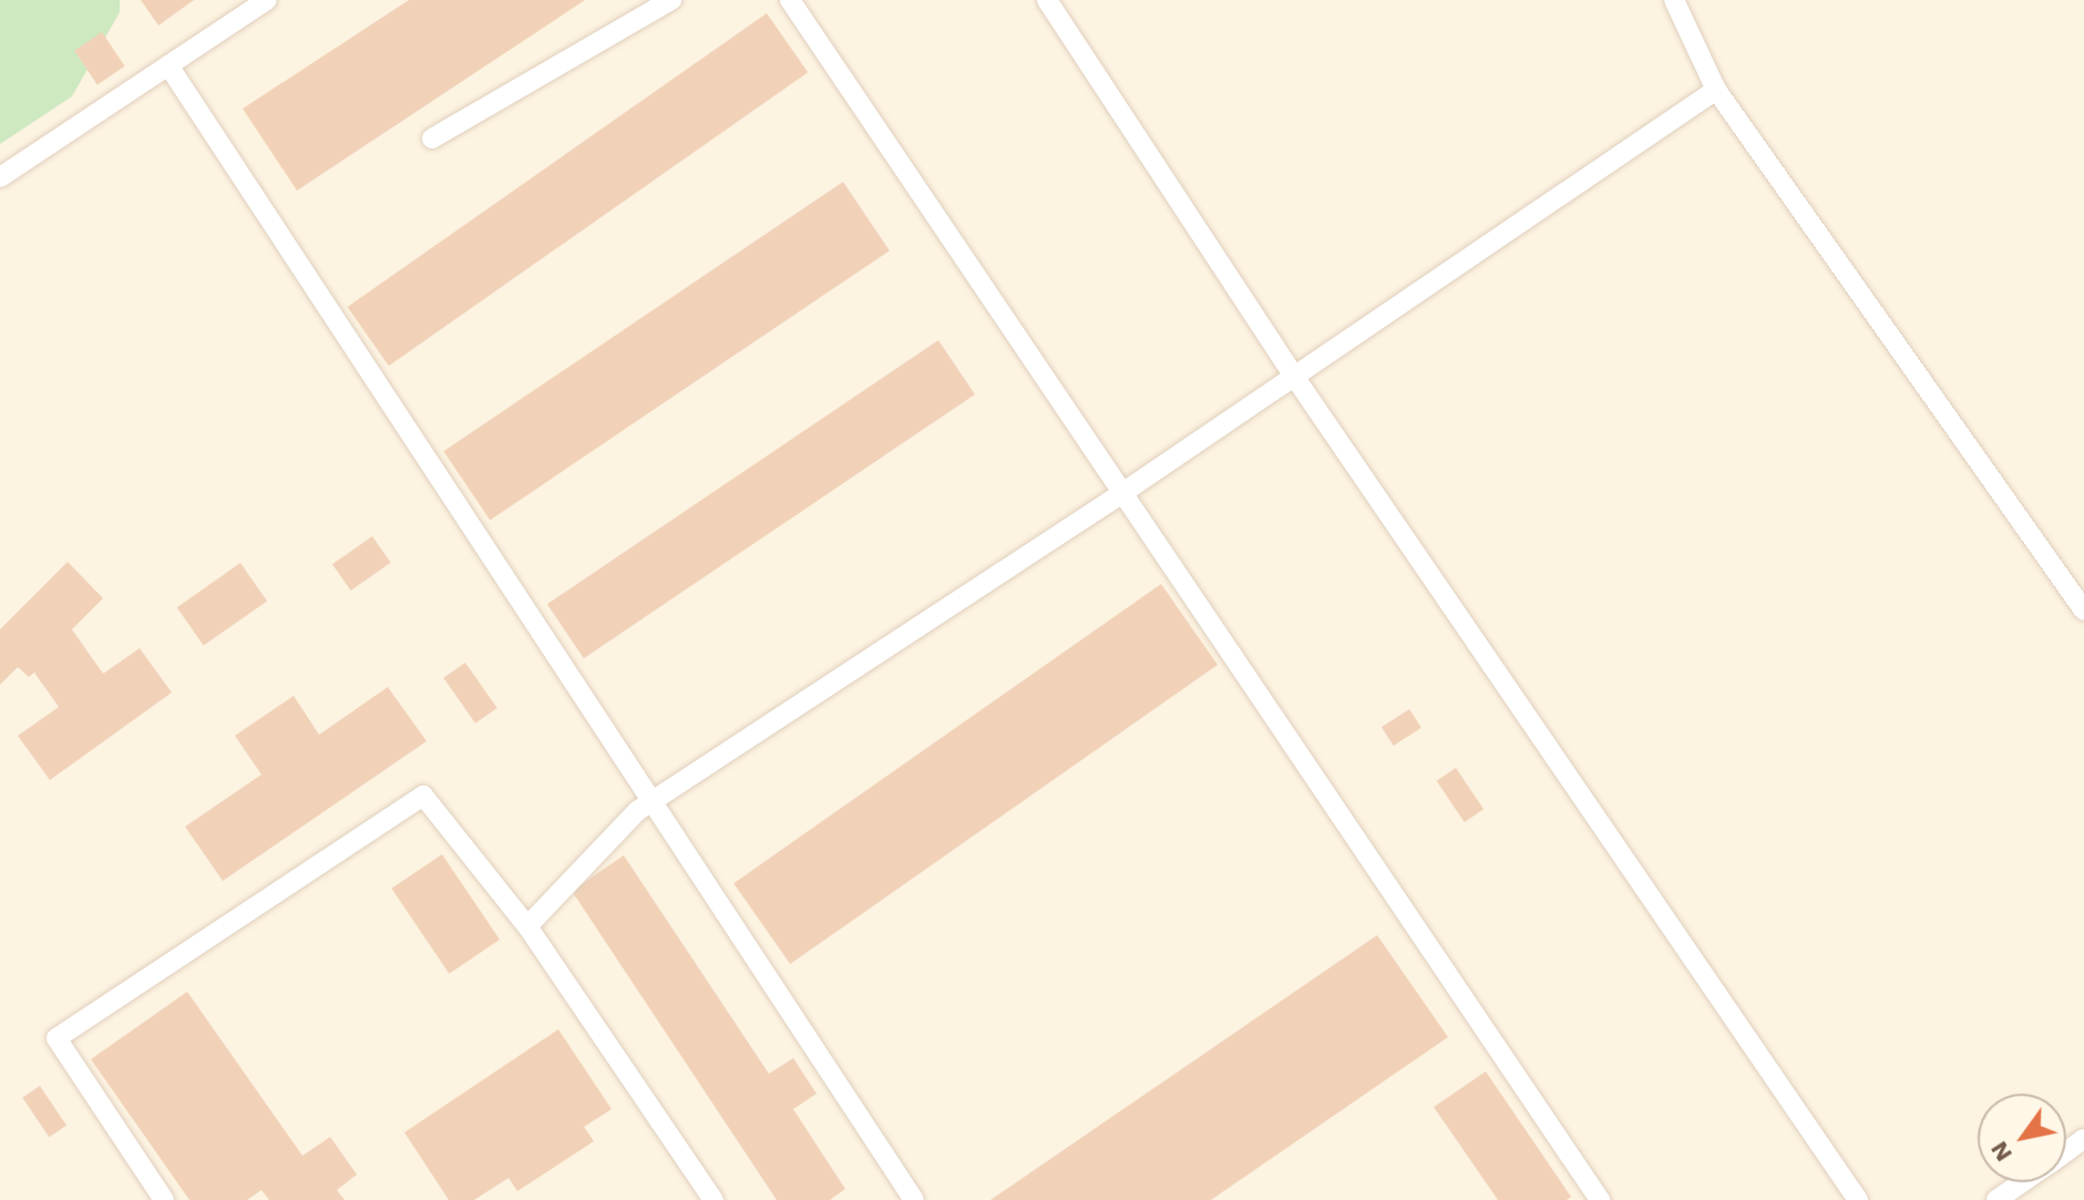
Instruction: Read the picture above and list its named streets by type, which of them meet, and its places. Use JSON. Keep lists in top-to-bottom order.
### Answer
{
  "north": "bottom left"
}
